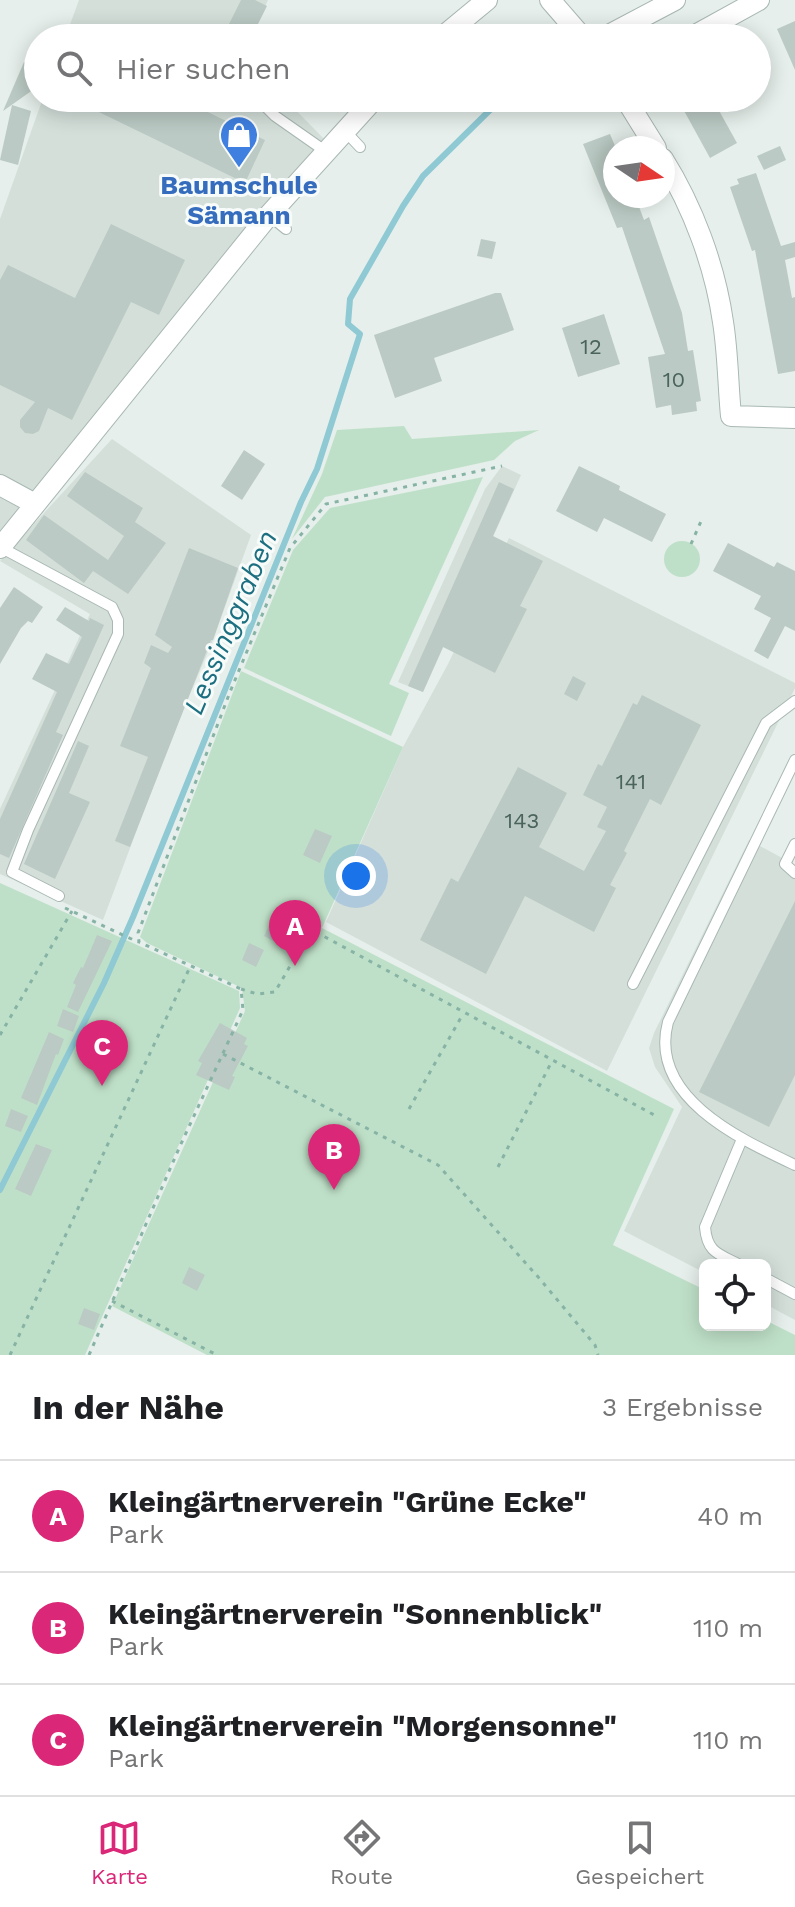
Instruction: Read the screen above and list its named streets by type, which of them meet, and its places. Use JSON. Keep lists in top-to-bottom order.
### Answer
{
  "water": ["Lessinggraben"],
  "places": {
    "shop": ["Baumschule Sämann"]
  },
  "house_numbers": [
    "12",
    "10",
    "141",
    "143"
  ],
  "north": "right",
  "page": {
    "search": "Hier suchen",
    "pins": ["A", "C", "B"],
    "heading": ["In der Nähe", "3 Ergebnisse"],
    "list": [
      {
        "mark": "A",
        "name": "Kleingärtnerverein \"Grüne Ecke\"",
        "note": "Park",
        "value": "40 m"
      },
      {
        "mark": "B",
        "name": "Kleingärtnerverein \"Sonnenblick\"",
        "note": "Park",
        "value": "110 m"
      },
      {
        "mark": "C",
        "name": "Kleingärtnerverein \"Morgensonne\"",
        "note": "Park",
        "value": "110 m"
      }
    ],
    "nav": ["Karte", "Route", "Gespeichert"]
  }
}
